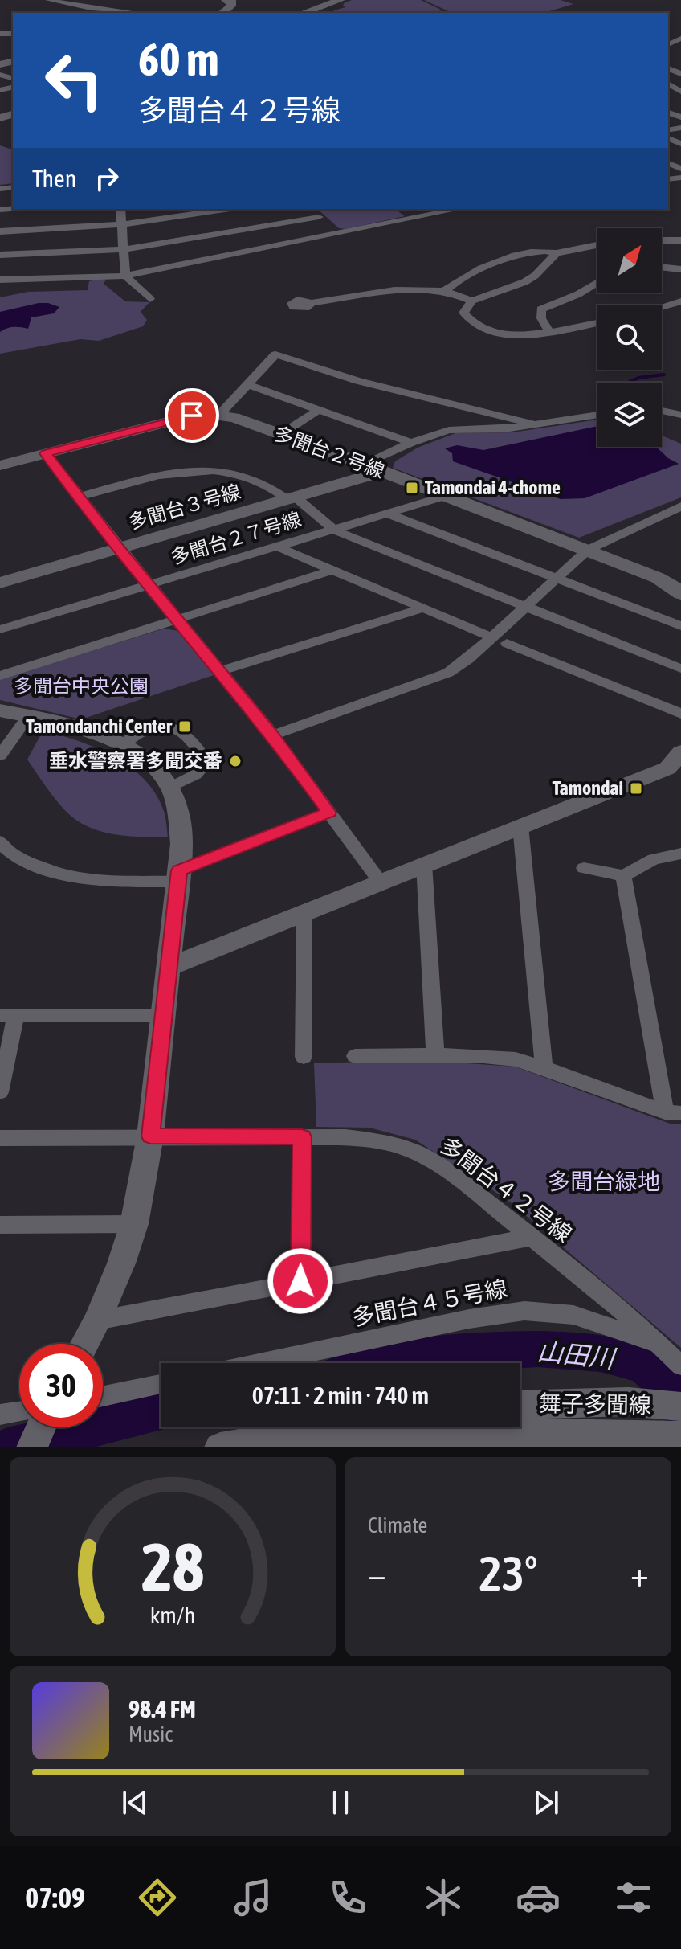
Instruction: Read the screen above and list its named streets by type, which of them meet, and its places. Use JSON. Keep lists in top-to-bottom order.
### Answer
{
  "streets": {
    "street": [
      "多聞台２号線",
      "多聞台３号線",
      "多聞台２７号線",
      "多聞台４２号線",
      "多聞台４５号線",
      "舞子多聞線"
    ]
  },
  "crossings": [
    ["多聞台２号線", "多聞台３号線"],
    ["多聞台２号線", "多聞台２７号線"],
    ["多聞台４２号線", "多聞台４５号線"]
  ],
  "water": ["山田川"],
  "parks": ["多聞台中央公園", "多聞台緑地"],
  "places": {
    "transit": ["Tamondai 4-chome", "Tamondanchi Center", "Tamondai"],
    "other": ["垂水警察署多聞交番"]
  },
  "north": "top right",
  "page": {
    "turn": ["60 m", "多聞台４２号線"],
    "then": "Then",
    "limit": "30",
    "trip": "07:11 · 2 min · 740 m",
    "tile": "Climate",
    "heat": ["−", "23°", "+"],
    "song": ["98.4 FM", "Music"],
    "tabs": "07:09",
    "gauge": ["28", "km/h"]
  }
}
